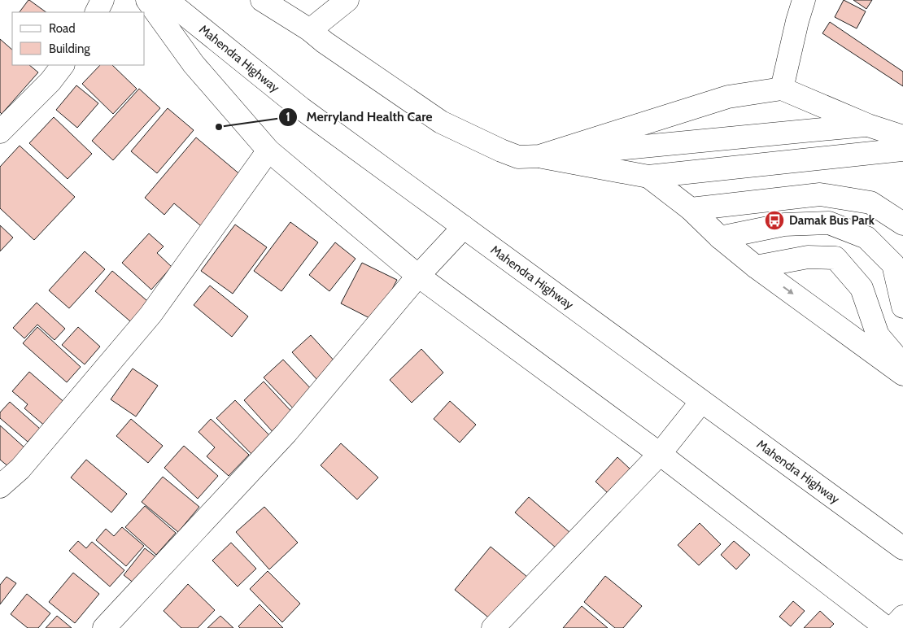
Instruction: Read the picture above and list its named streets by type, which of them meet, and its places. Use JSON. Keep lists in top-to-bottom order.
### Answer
{
  "streets": {
    "main road": ["Mahendra Highway"]
  },
  "places": {
    "other": ["Merryland Health Care"],
    "bus stop": ["Damak Bus Park"]
  },
  "legend": ["Road", "Building"]
}
